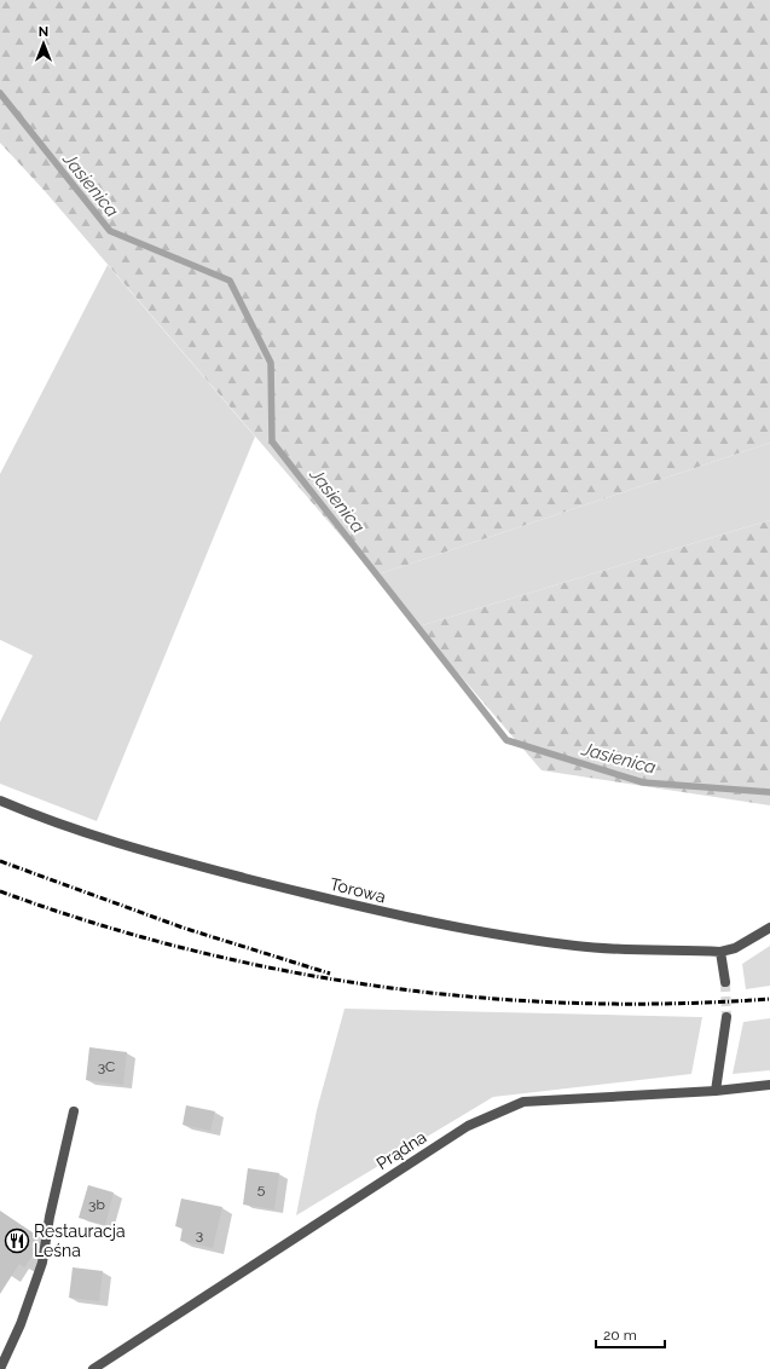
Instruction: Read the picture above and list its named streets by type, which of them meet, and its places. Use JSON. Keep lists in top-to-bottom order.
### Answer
{
  "streets": {
    "street": ["Torowa", "Prądna"]
  },
  "water": ["Jasienica"],
  "places": {
    "restaurant": ["Restauracja Leśna"]
  },
  "house_numbers": [
    "3C",
    "5",
    "3b",
    "3"
  ],
  "scale_bar": "20 m",
  "north": "top"
}
